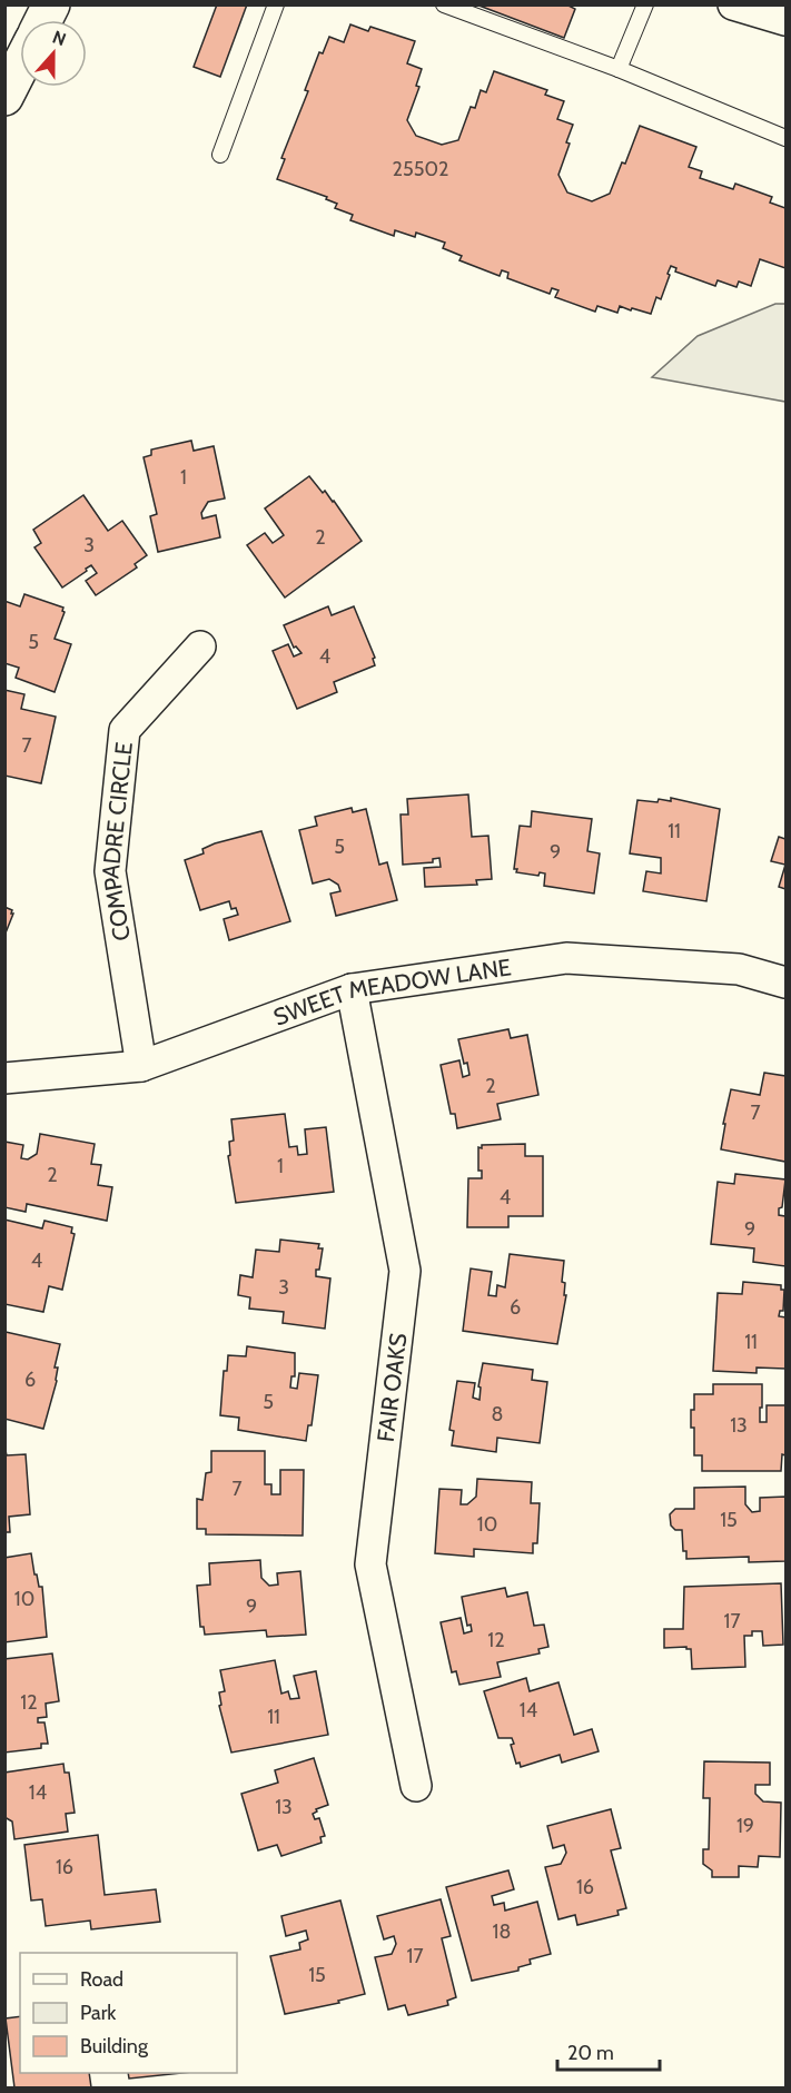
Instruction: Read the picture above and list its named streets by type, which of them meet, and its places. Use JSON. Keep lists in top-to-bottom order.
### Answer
{
  "streets": {
    "street": ["COMPADRE CIRCLE", "SWEET MEADOW LANE", "FAIR OAKS"]
  },
  "crossings": [
    ["COMPADRE CIRCLE", "SWEET MEADOW LANE"],
    ["SWEET MEADOW LANE", "FAIR OAKS"]
  ],
  "house_numbers": [
    "25502",
    "1",
    "2",
    "3",
    "5",
    "4",
    "7",
    "11",
    "5",
    "9",
    "2",
    "7",
    "1",
    "2",
    "4",
    "9",
    "4",
    "3",
    "6",
    "11",
    "6",
    "5",
    "8",
    "13",
    "7",
    "15",
    "10",
    "10",
    "9",
    "17",
    "12",
    "12",
    "14",
    "11",
    "14",
    "13",
    "19",
    "16",
    "16",
    "18",
    "17",
    "15"
  ],
  "legend": ["Road", "Park", "Building"],
  "scale_bar": "20 m",
  "north": "top"
}
